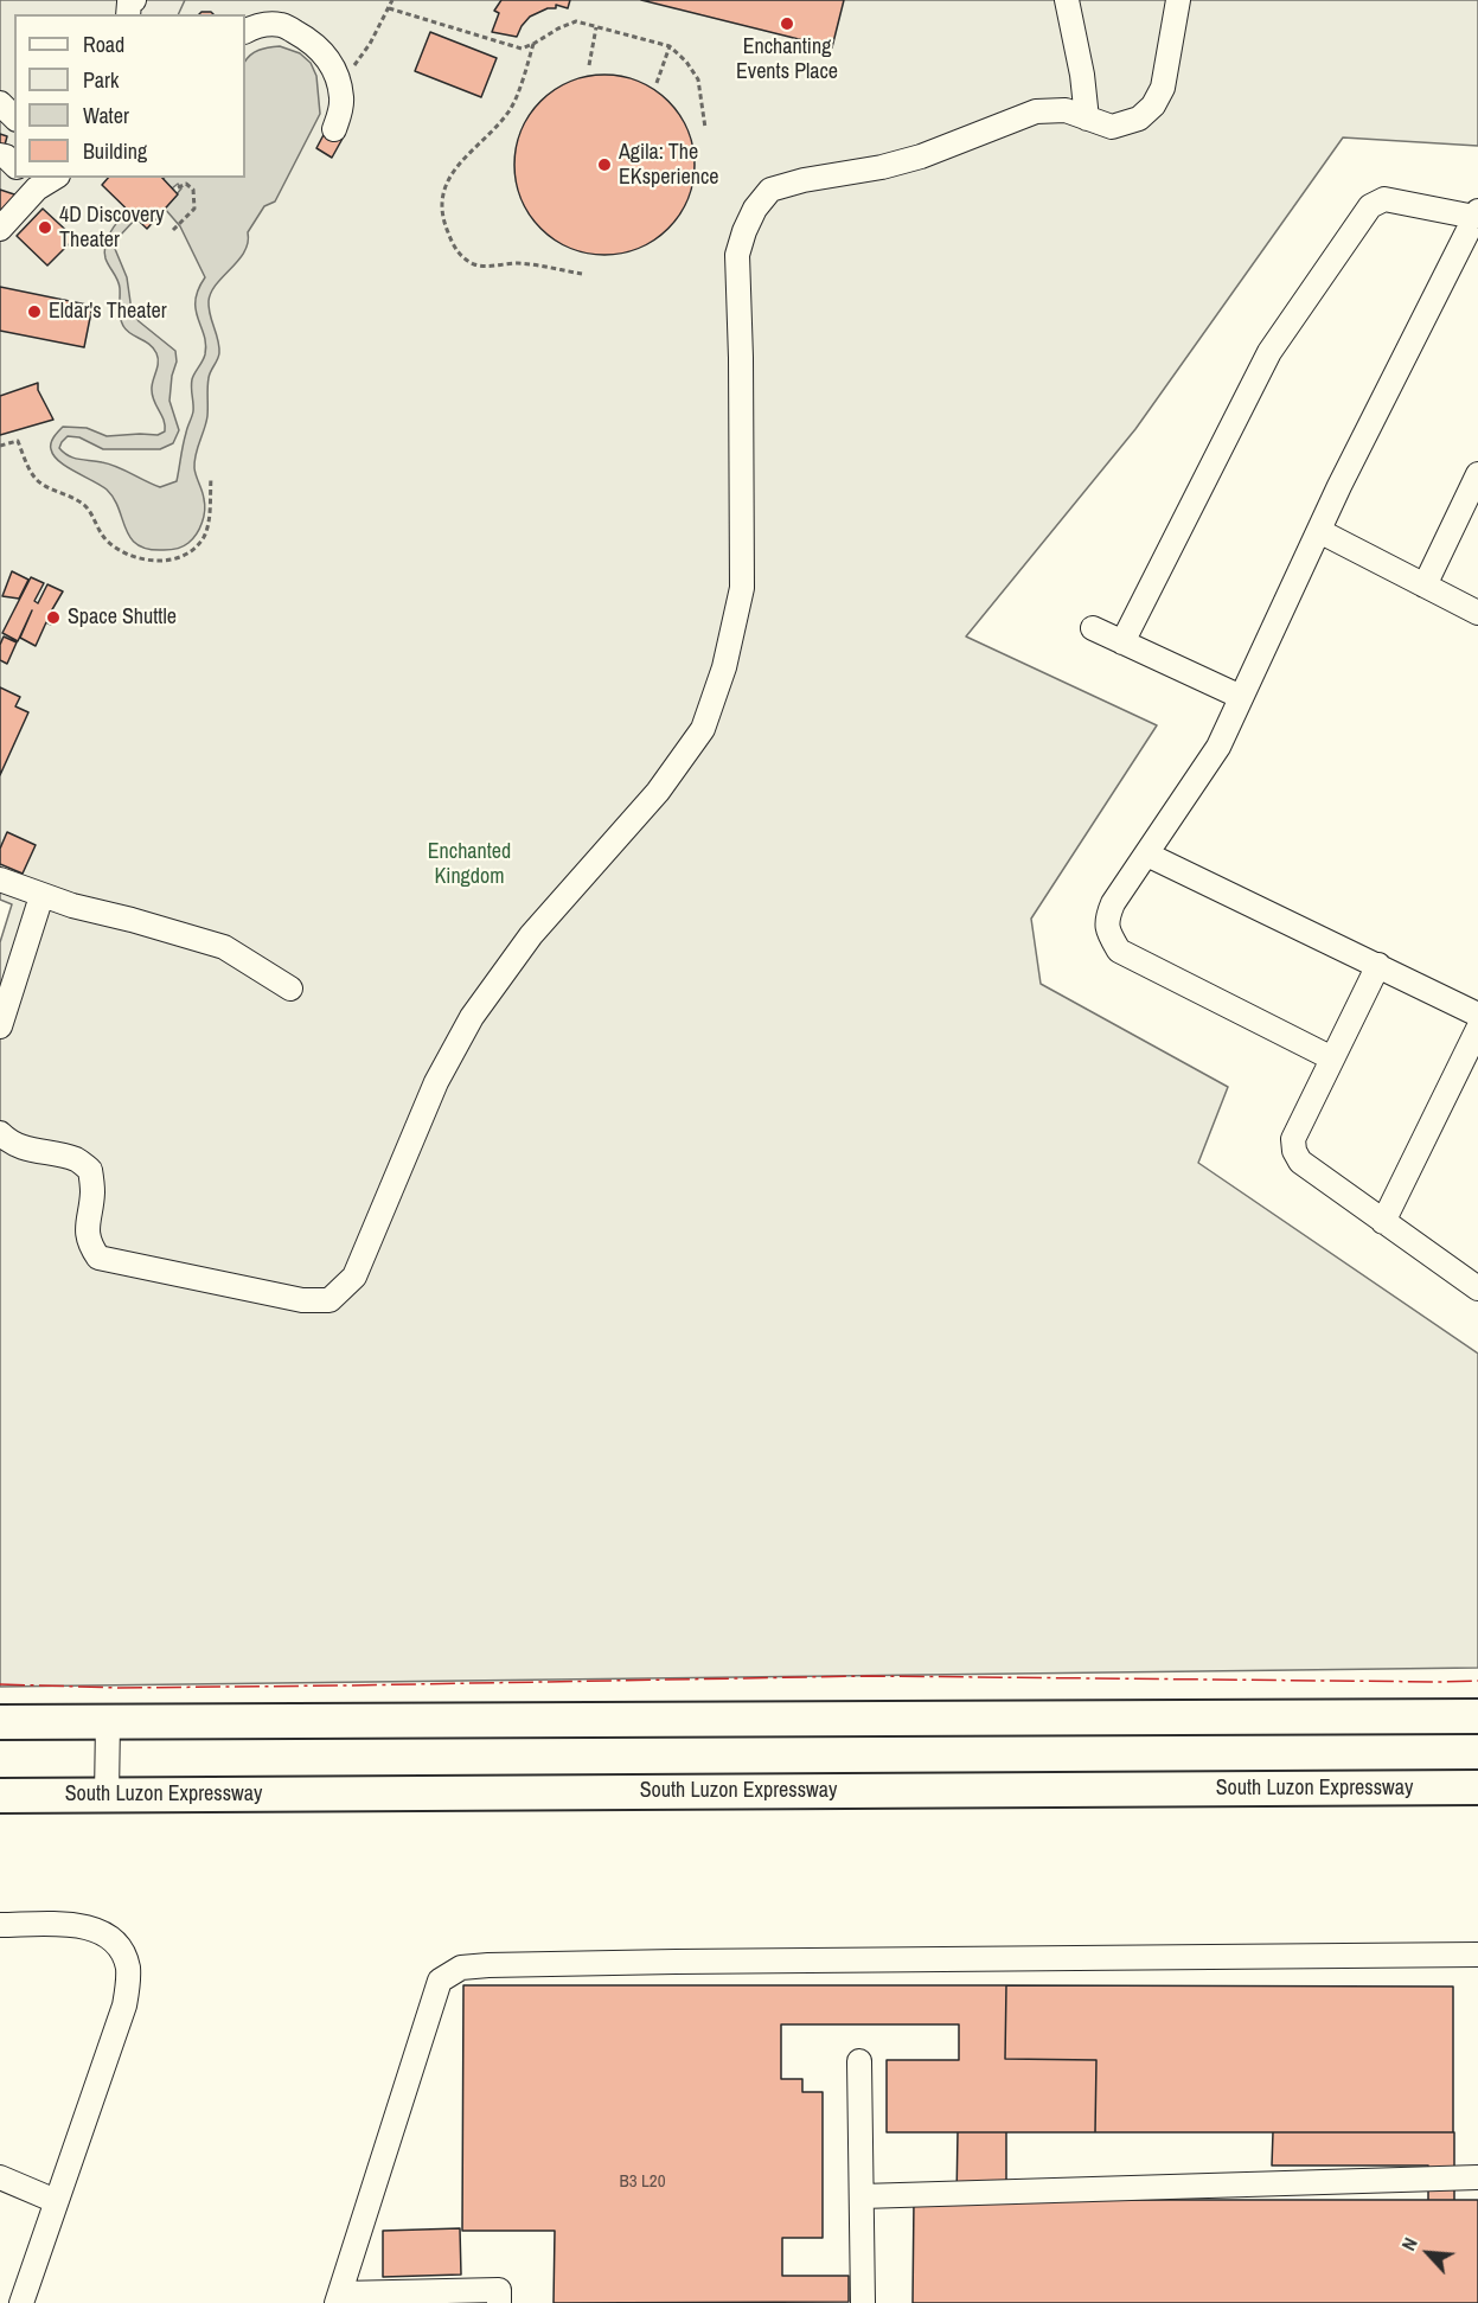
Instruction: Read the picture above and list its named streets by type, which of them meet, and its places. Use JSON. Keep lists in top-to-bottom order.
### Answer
{
  "streets": {
    "highway": ["South Luzon Expressway"]
  },
  "parks": ["Enchanted Kingdom"],
  "places": [
    "Enchanting Events Place",
    "Agila: The EKsperience",
    "4D Discovery Theater",
    "Eldar's Theater",
    "Space Shuttle"
  ],
  "house_numbers": ["B3 L20"],
  "legend": [
    "Road",
    "Park",
    "Water",
    "Building"
  ],
  "north": "top left"
}
